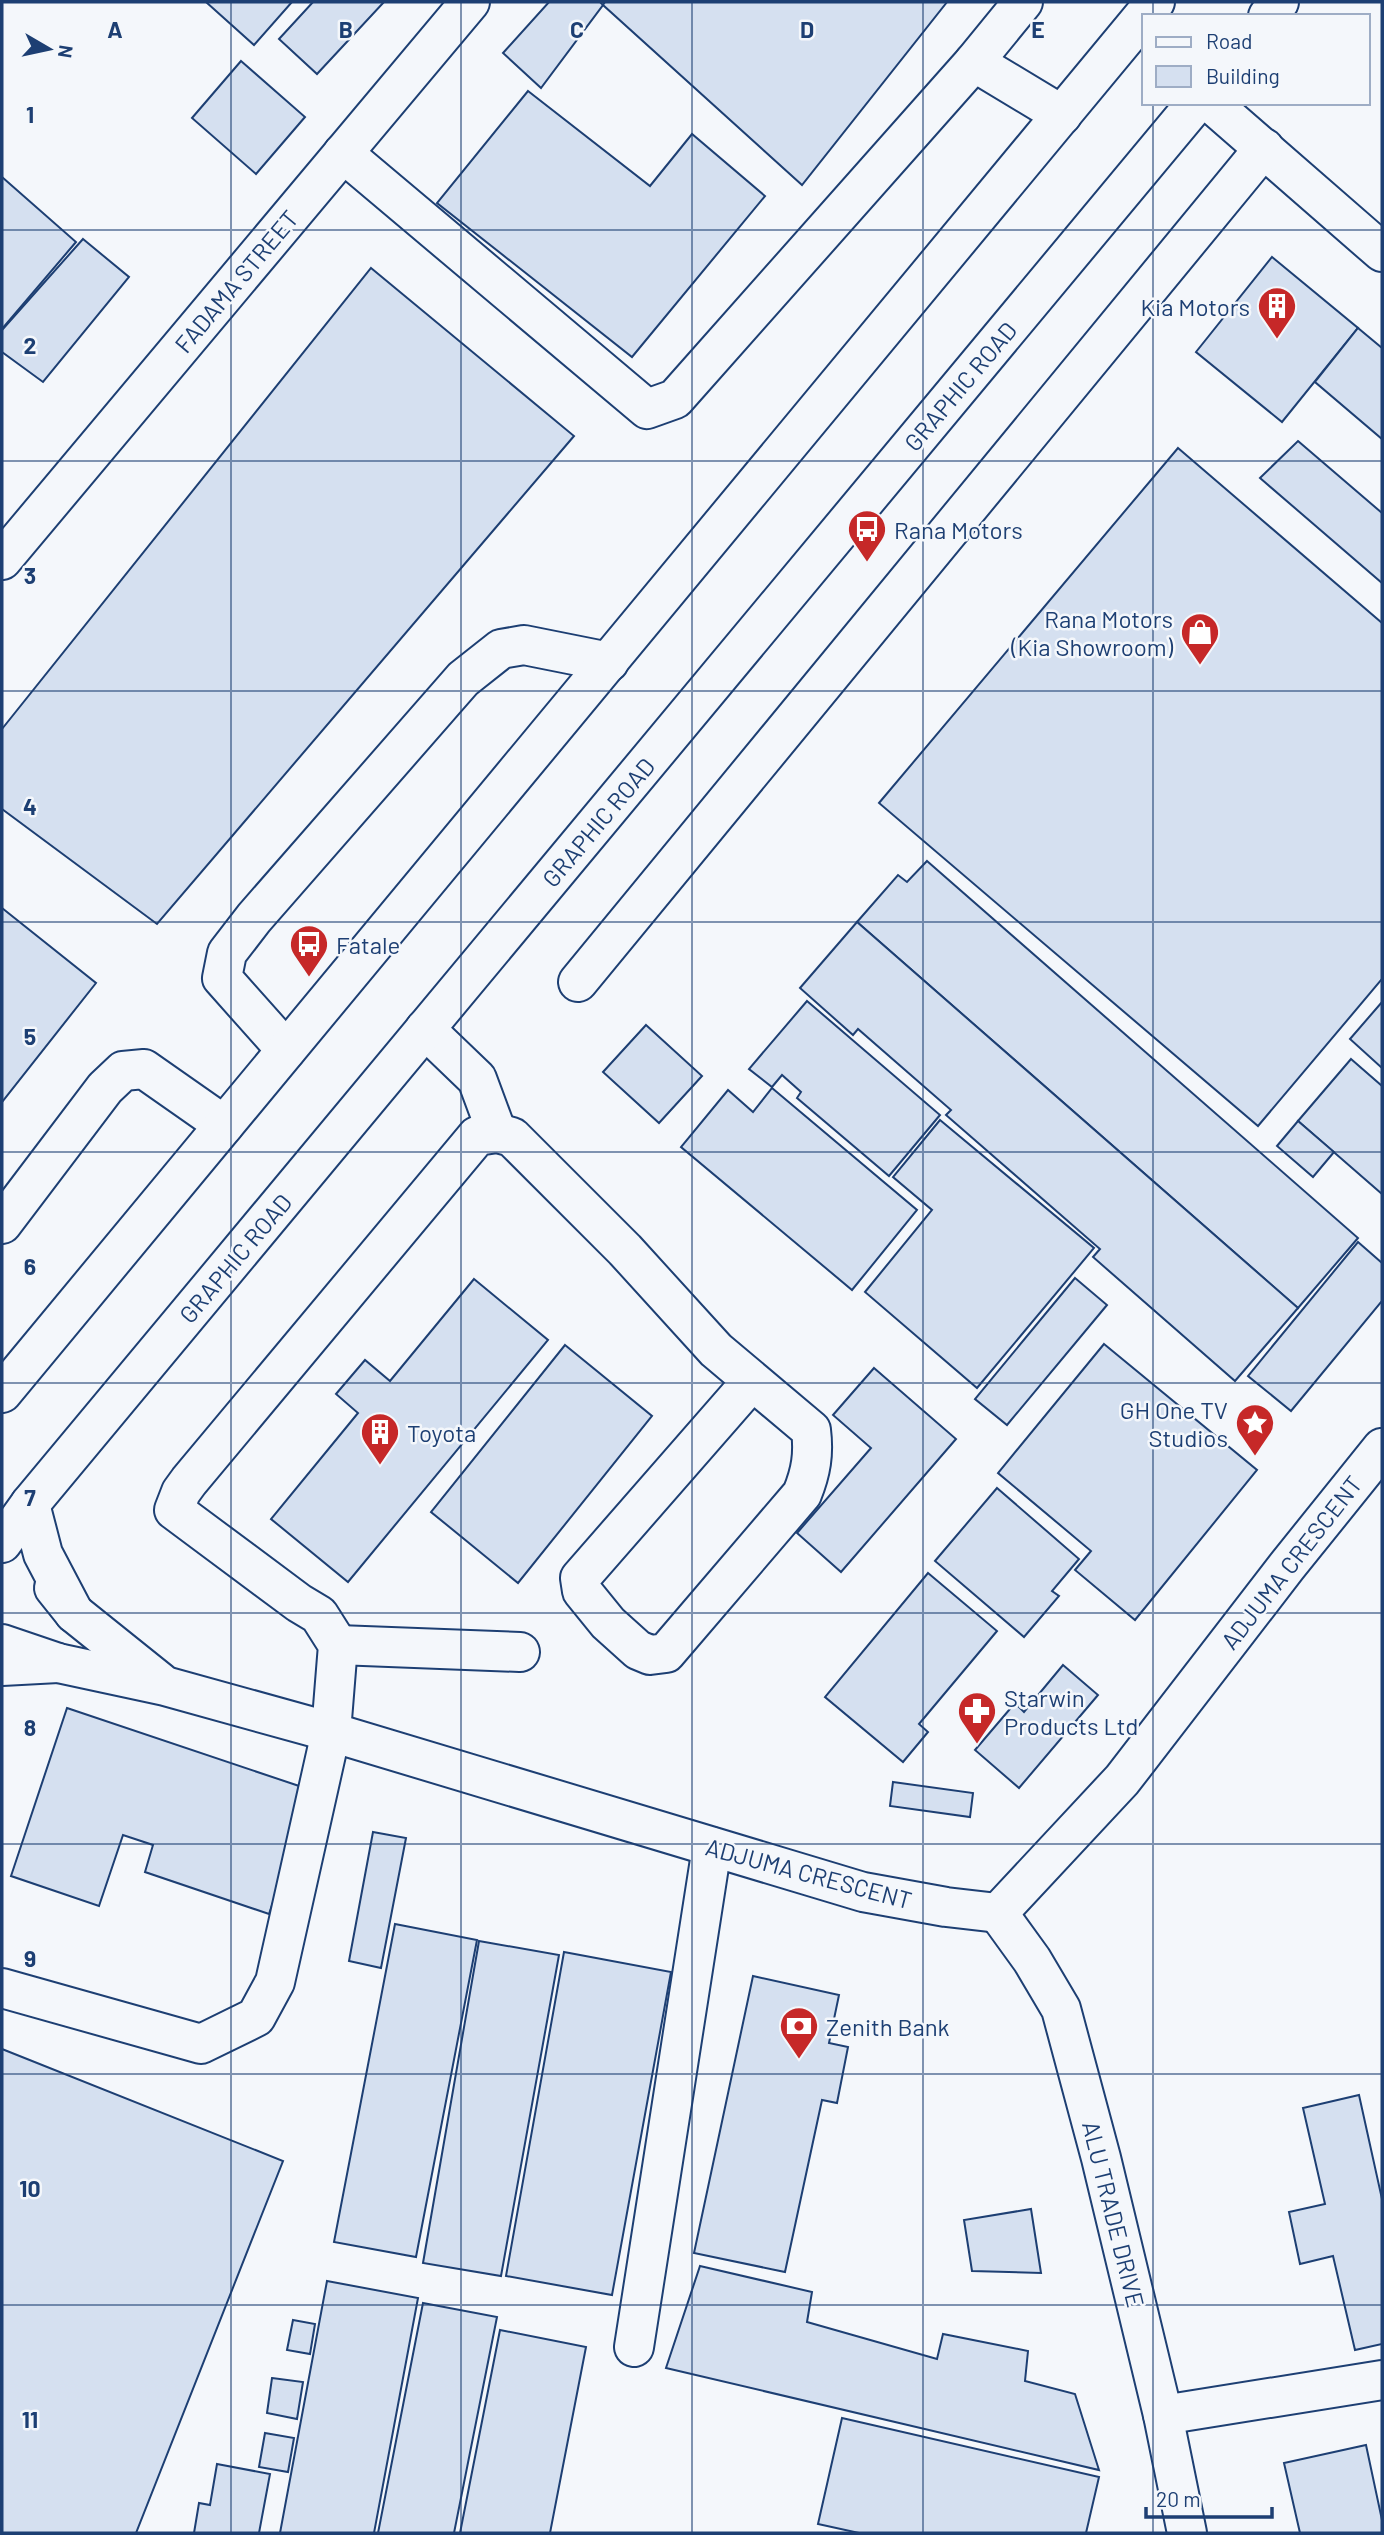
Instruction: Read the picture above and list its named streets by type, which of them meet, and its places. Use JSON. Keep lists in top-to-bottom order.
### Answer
{
  "streets": {
    "main road": [
      "FADAMA STREET",
      "GRAPHIC ROAD",
      "ADJUMA CRESCENT",
      "ALU TRADE DRIVE"
    ]
  },
  "crossings": [
    ["GRAPHIC ROAD", "ADJUMA CRESCENT"],
    ["ADJUMA CRESCENT", "ALU TRADE DRIVE"]
  ],
  "places": {
    "building": ["Kia Motors", "Toyota"],
    "bus stop": ["Rana Motors", "Fatale"],
    "shop": ["Rana Motors (Kia Showroom)"],
    "place": ["GH One TV Studios"],
    "pharmacy": ["Starwin Products Ltd"],
    "bank": ["Zenith Bank"]
  },
  "legend": ["Road", "Building"],
  "scale_bar": "20 m",
  "north": "right",
  "grid": {
    "columns": [
      "A",
      "B",
      "C",
      "D",
      "E"
    ],
    "rows": [
      "1",
      "2",
      "3",
      "4",
      "5",
      "6",
      "7",
      "8",
      "9",
      "10",
      "11"
    ]
  }
}
